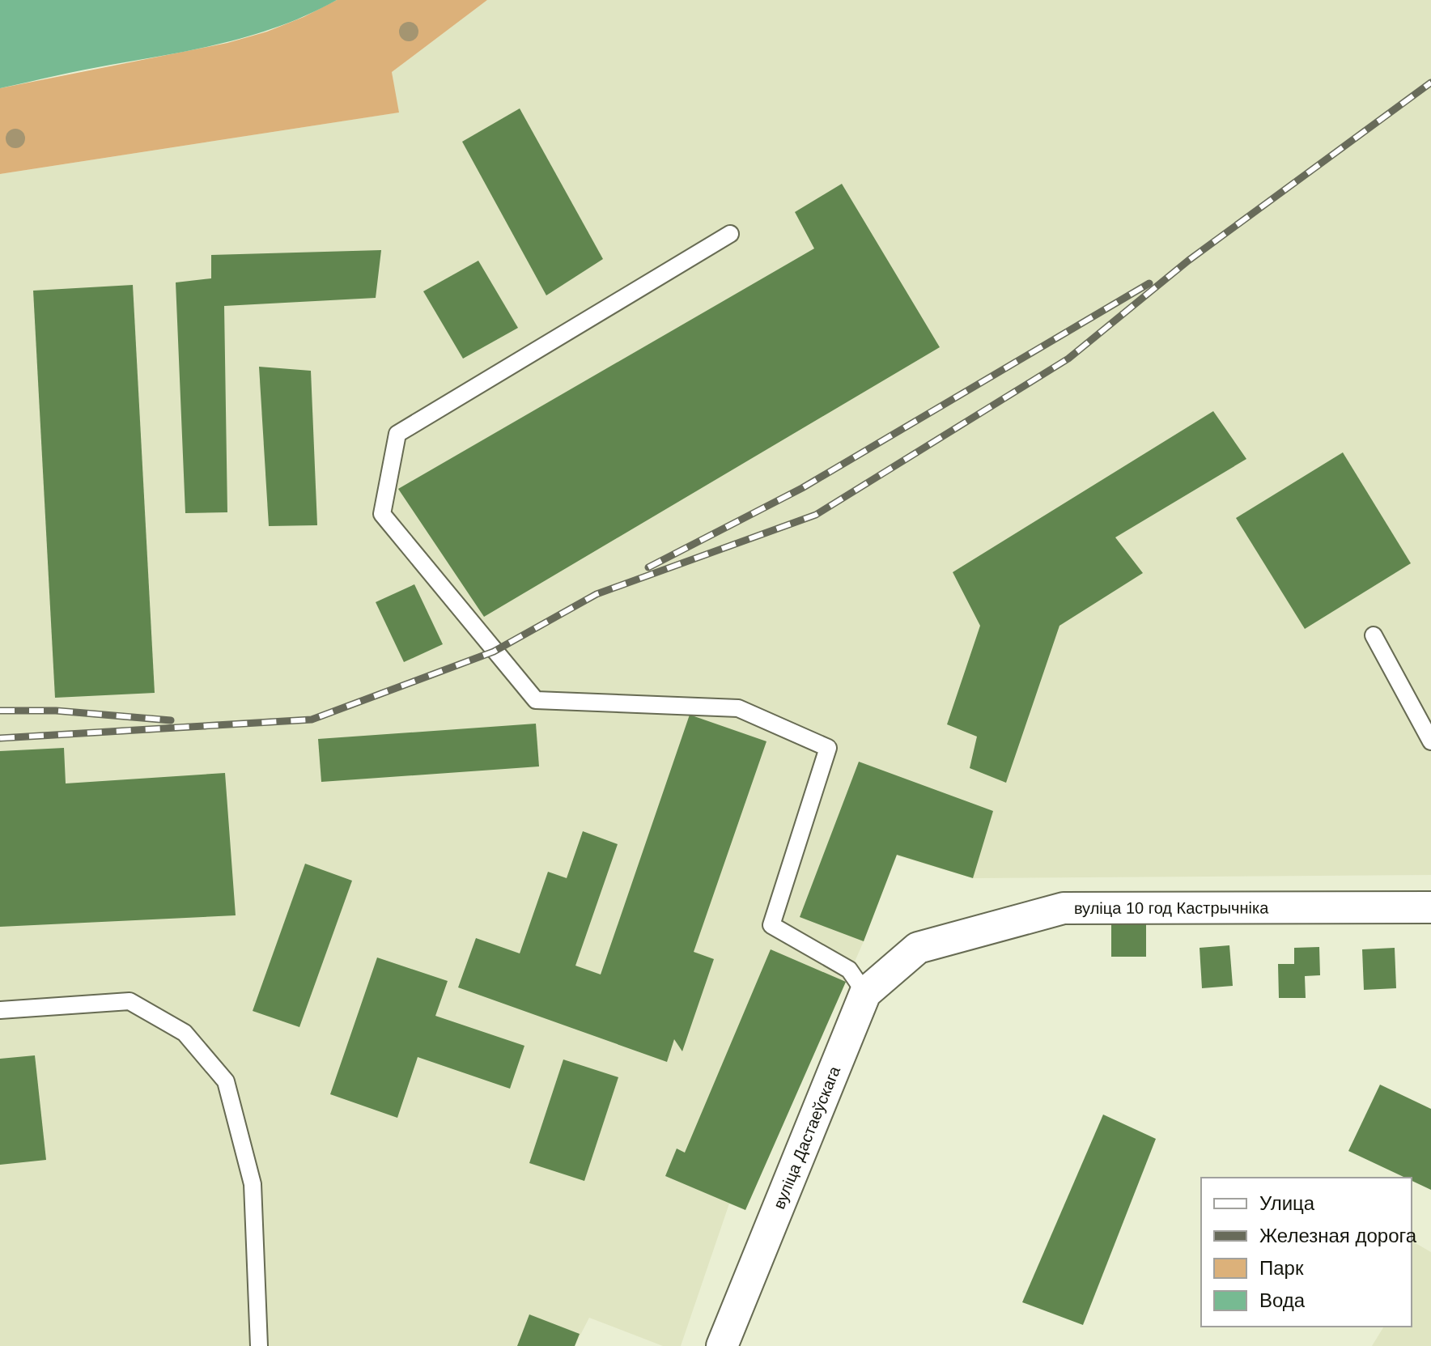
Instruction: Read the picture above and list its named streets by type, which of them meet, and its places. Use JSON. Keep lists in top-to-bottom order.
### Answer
{
  "streets": {
    "street": ["вуліца 10 год Кастрычніка", "вуліца Дастаеўскага"]
  },
  "crossings": [
    ["вуліца 10 год Кастрычніка", "вуліца Дастаеўскага"]
  ],
  "legend": [
    "Улица",
    "Железная дорога",
    "Парк",
    "Вода"
  ]
}
